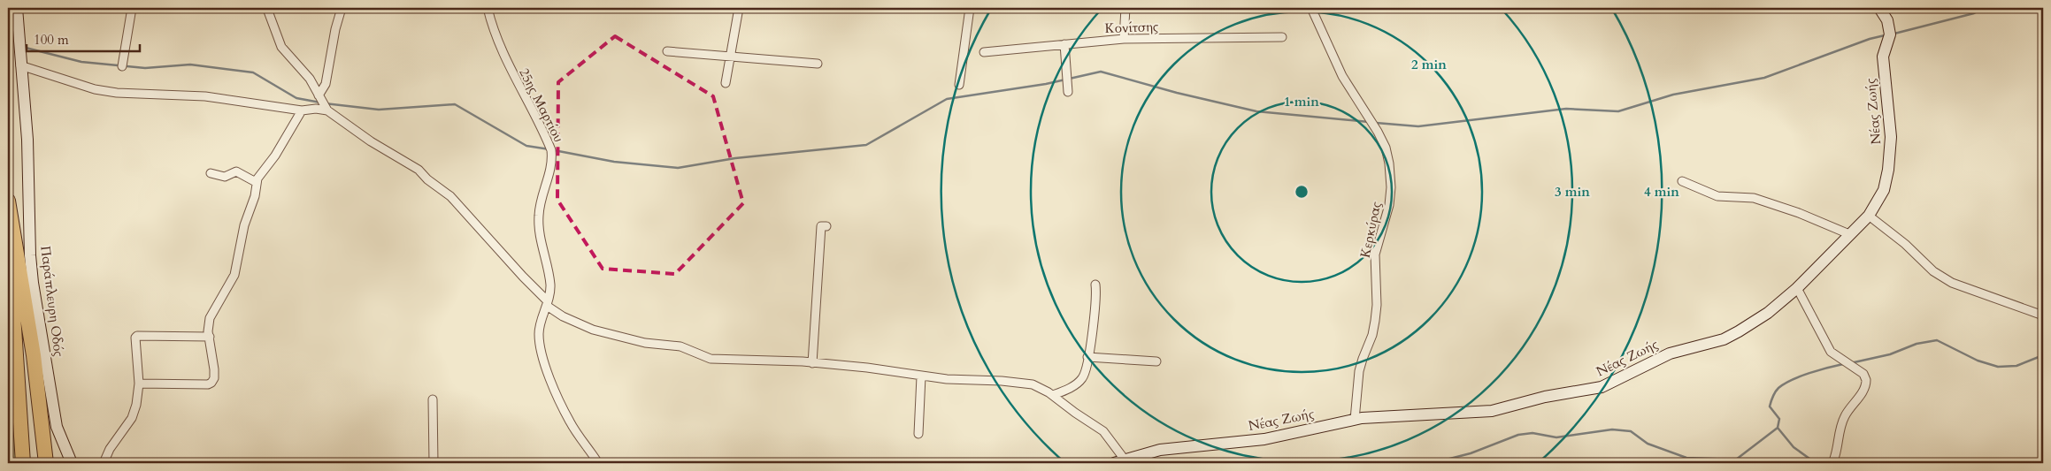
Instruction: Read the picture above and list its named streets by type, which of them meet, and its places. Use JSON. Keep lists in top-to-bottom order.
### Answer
{
  "streets": {
    "street": [
      "Κονίτσης",
      "25ης Μαρτίου",
      "Νέας Ζωής",
      "Κερκύρας",
      "Παράπλευρη Οδός"
    ]
  },
  "crossings": [
    ["Νέας Ζωής", "Κερκύρας"]
  ],
  "scale_bar": "100 m",
  "rings": [
    "2 min",
    "1 min",
    "3 min",
    "4 min"
  ]
}
